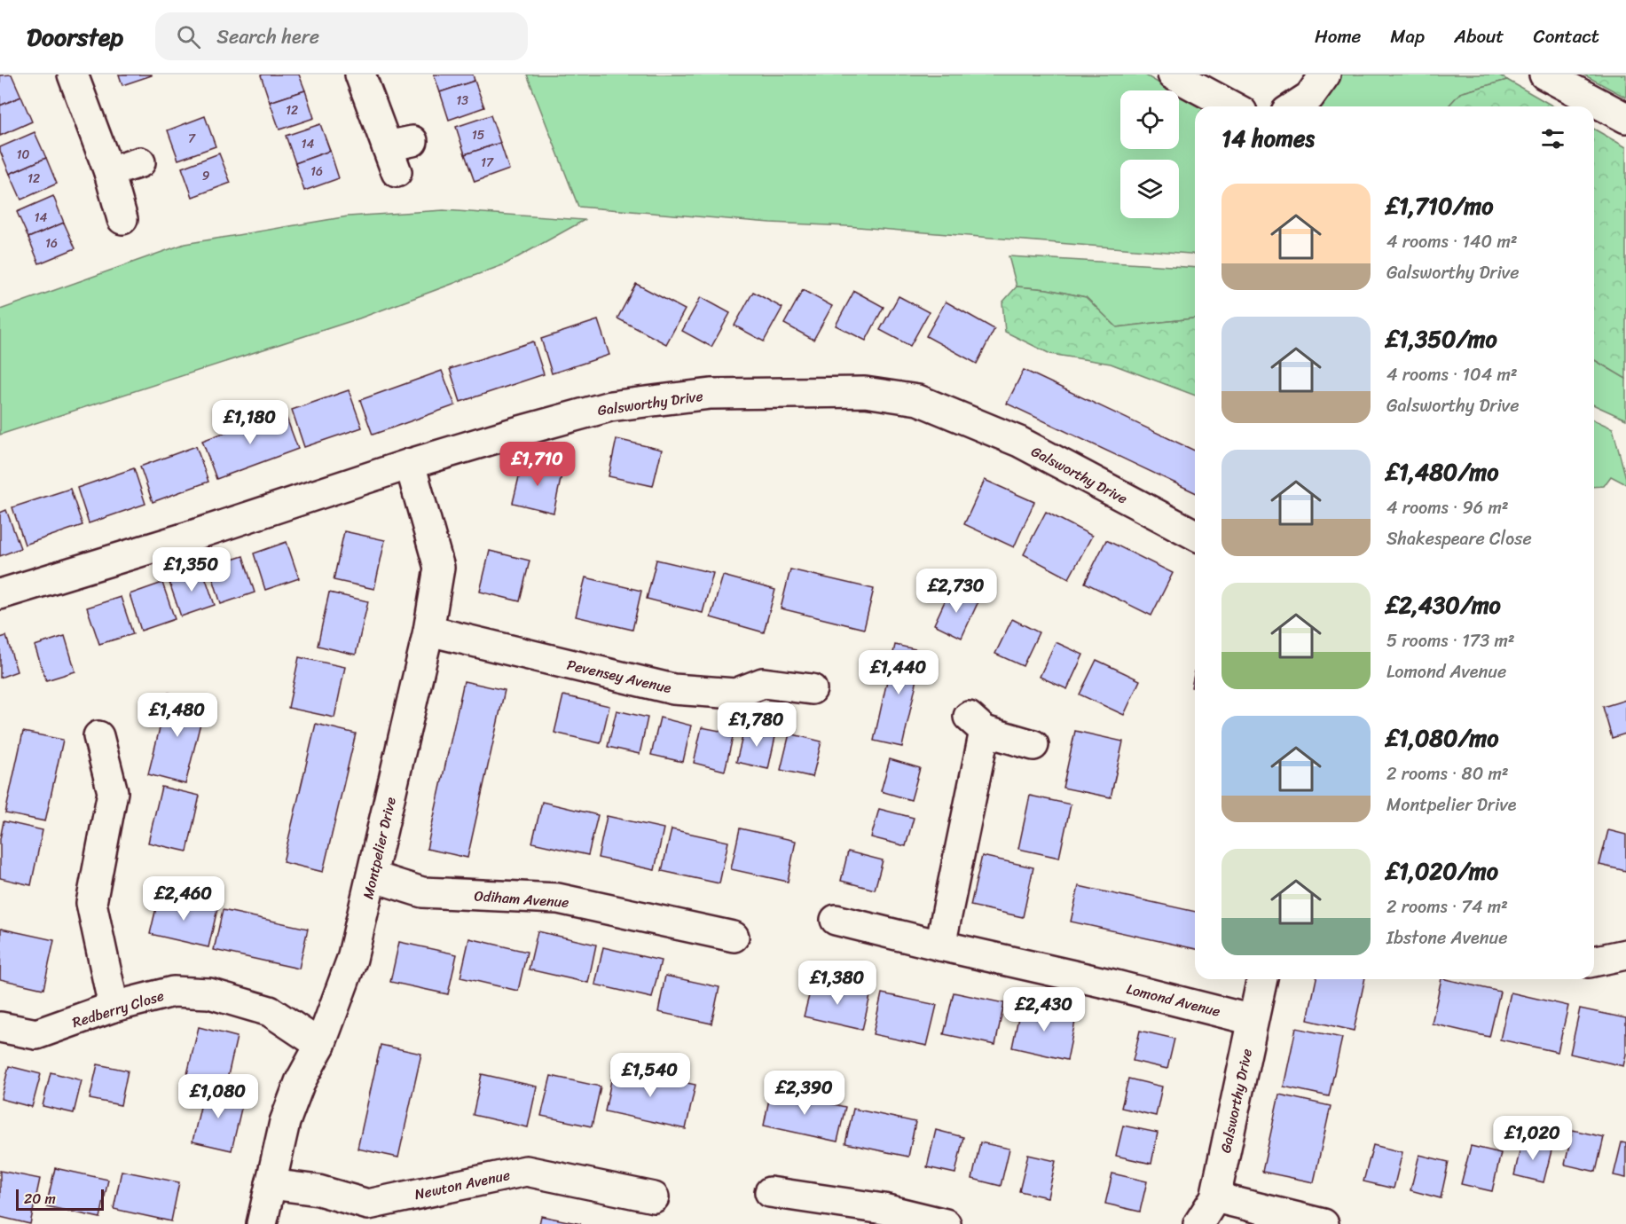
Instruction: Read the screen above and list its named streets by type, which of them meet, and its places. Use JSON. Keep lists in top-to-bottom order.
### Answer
{
  "streets": {
    "street": [
      "Galsworthy Drive",
      "Pevensey Avenue",
      "Montpelier Drive",
      "Odiham Avenue",
      "Lomond Avenue",
      "Redberry Close",
      "Newton Avenue"
    ]
  },
  "crossings": [
    ["Galsworthy Drive", "Montpelier Drive"],
    ["Galsworthy Drive", "Lomond Avenue"],
    ["Pevensey Avenue", "Montpelier Drive"],
    ["Montpelier Drive", "Odiham Avenue"],
    ["Montpelier Drive", "Redberry Close"],
    ["Montpelier Drive", "Newton Avenue"]
  ],
  "house_numbers": [
    "13",
    "12",
    "15",
    "7",
    "14",
    "10",
    "17",
    "16",
    "9",
    "12",
    "14",
    "16"
  ],
  "scale_bar": "20 m",
  "page": {
    "header": "Doorstep",
    "search": "Search here",
    "nav": [
      "Home",
      "Map",
      "About",
      "Contact"
    ],
    "heading": "14 homes",
    "list": [
      {
        "name": "£1,710/mo",
        "note": "4 rooms · 140 m² · Galsworthy Drive"
      },
      {
        "name": "£1,350/mo",
        "note": "4 rooms · 104 m² · Galsworthy Drive"
      },
      {
        "name": "£1,480/mo",
        "note": "4 rooms · 96 m² · Shakespeare Close"
      },
      {
        "name": "£2,430/mo",
        "note": "5 rooms · 173 m² · Lomond Avenue"
      },
      {
        "name": "£1,080/mo",
        "note": "2 rooms · 80 m² · Montpelier Drive"
      },
      {
        "name": "£1,020/mo",
        "note": "2 rooms · 74 m² · Ibstone Avenue"
      }
    ],
    "price": [
      "£1,180",
      "£1,710",
      "£1,350",
      "£2,730",
      "£1,440",
      "£1,480",
      "£1,780",
      "£2,460",
      "£1,380",
      "£2,430",
      "£1,540",
      "£2,390",
      "£1,080",
      "£1,020"
    ],
    "scale": "20 m"
  }
}
